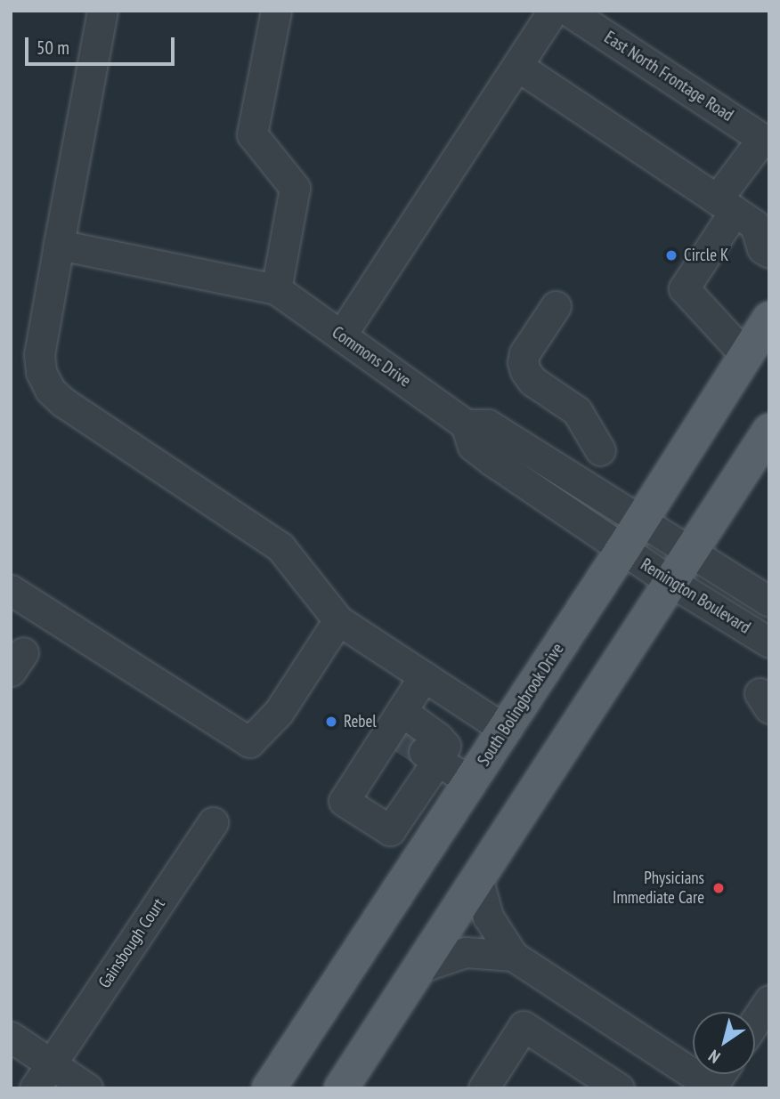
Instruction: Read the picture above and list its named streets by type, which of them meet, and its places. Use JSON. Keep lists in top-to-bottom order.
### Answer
{
  "streets": {
    "main road": ["South Bolingbrook Drive"],
    "street": [
      "East North Frontage Road",
      "Commons Drive",
      "Remington Boulevard",
      "Gainsbough Court"
    ]
  },
  "crossings": [
    ["Commons Drive", "Remington Boulevard"],
    ["Commons Drive", "South Bolingbrook Drive"],
    ["Remington Boulevard", "South Bolingbrook Drive"]
  ],
  "places": ["Circle K", "Rebel", "Physicians Immediate Care"],
  "scale_bar": "50 m",
  "north": "bottom left"
}
